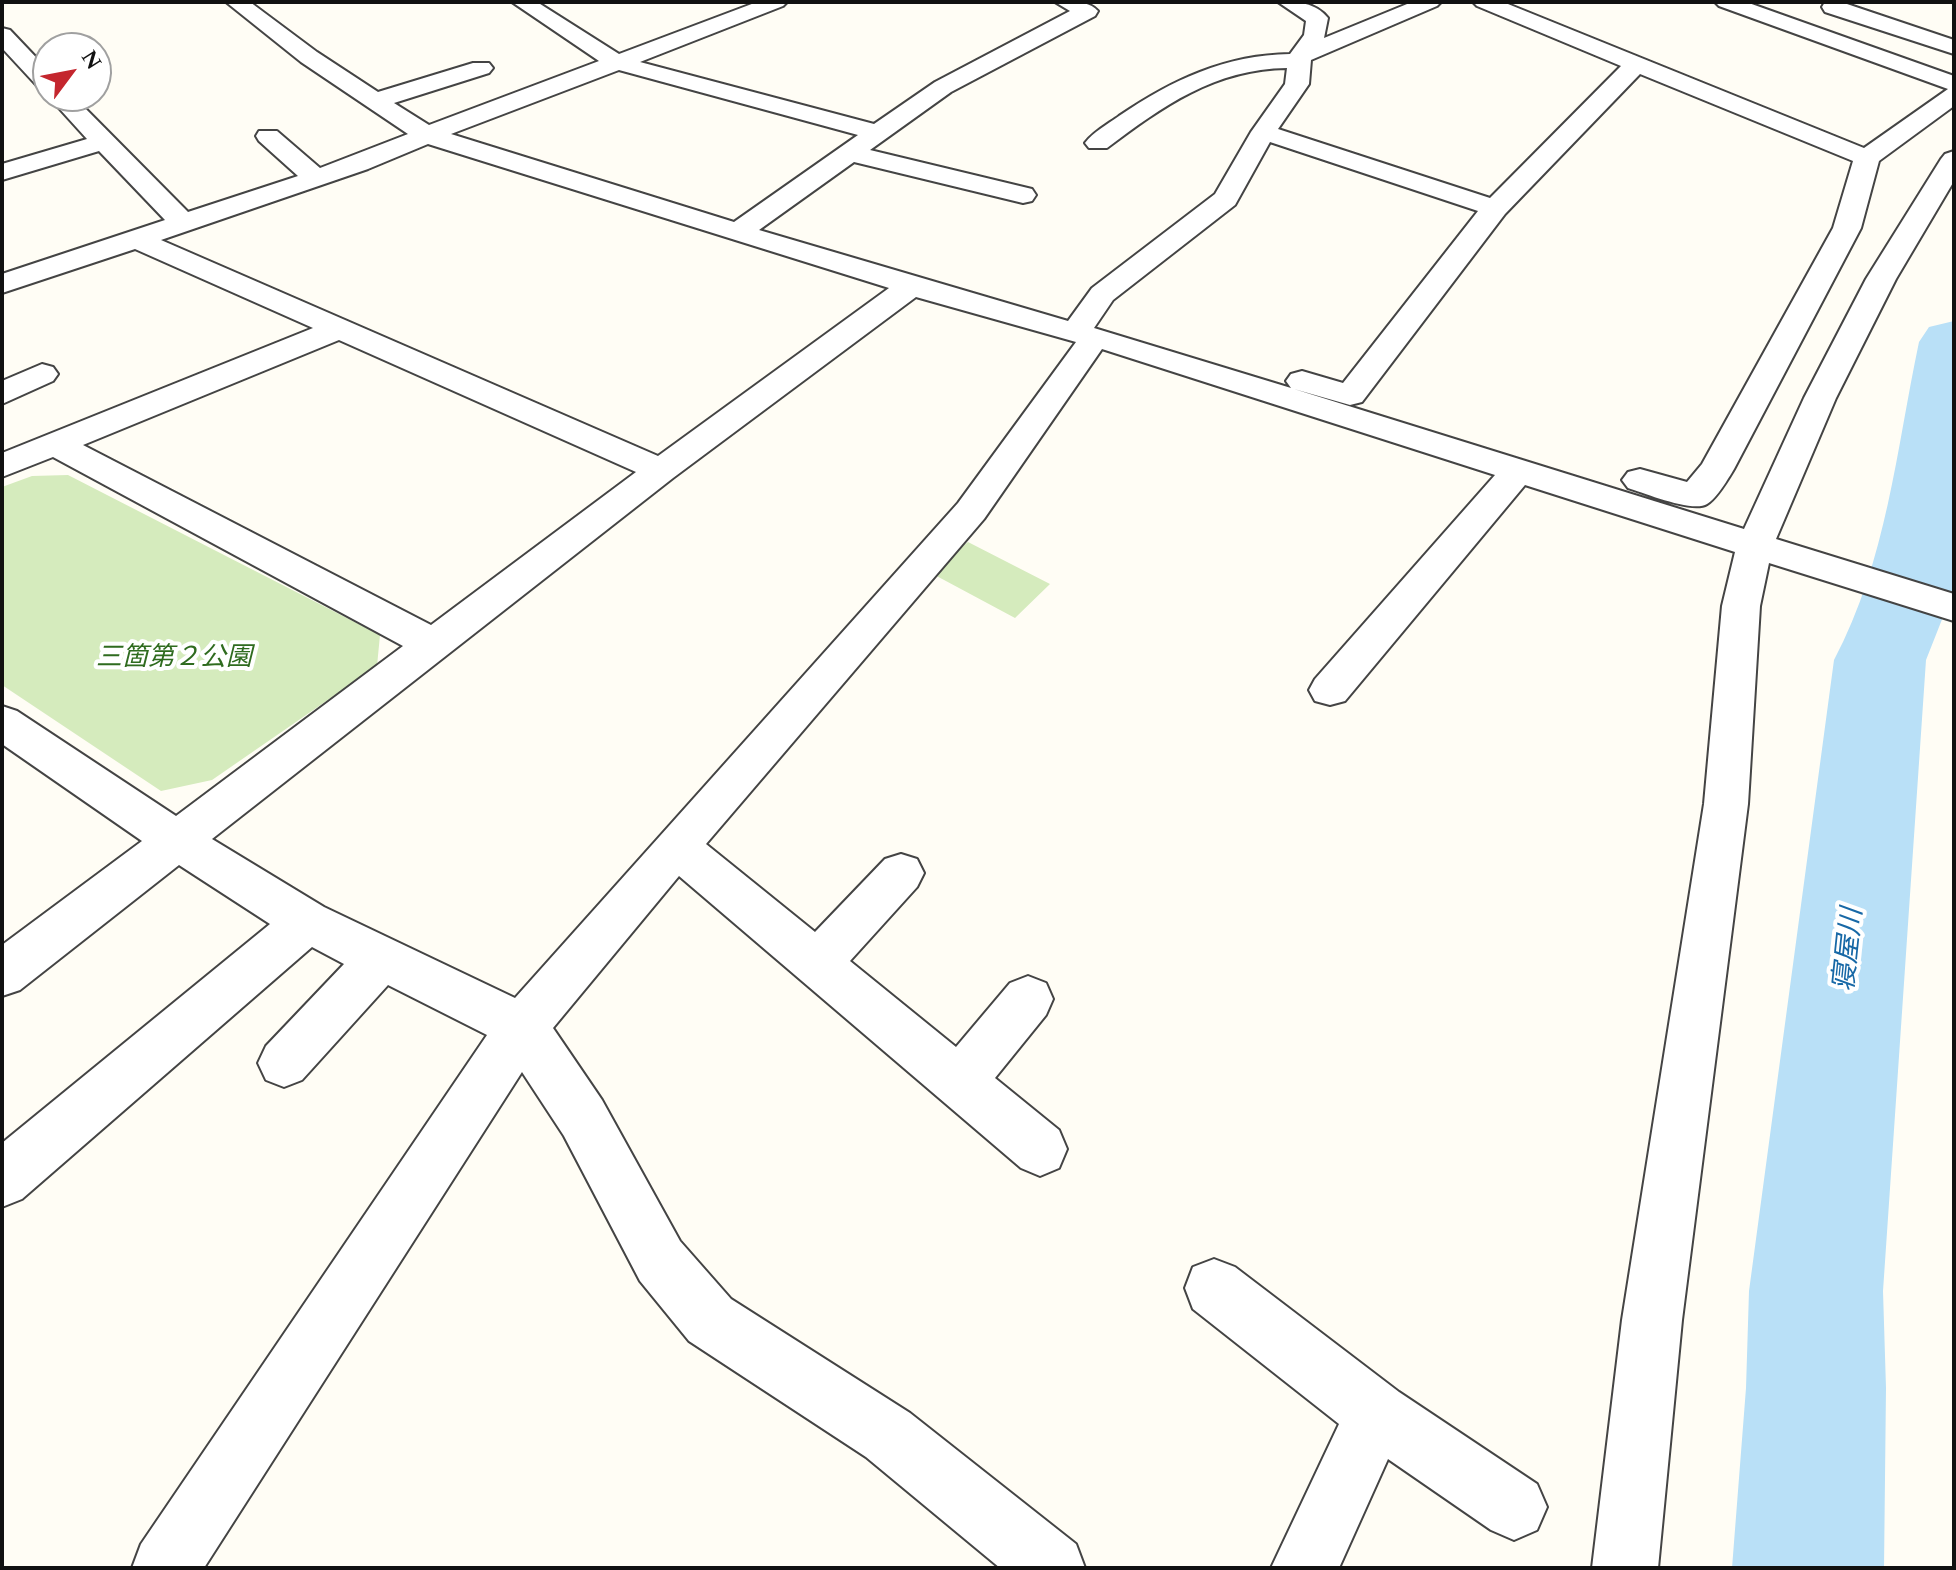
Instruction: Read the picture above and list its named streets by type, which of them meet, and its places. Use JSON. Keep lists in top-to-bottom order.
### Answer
{
  "water": ["寝屋川"],
  "parks": ["三箇第２公園"],
  "north": "top right"
}
